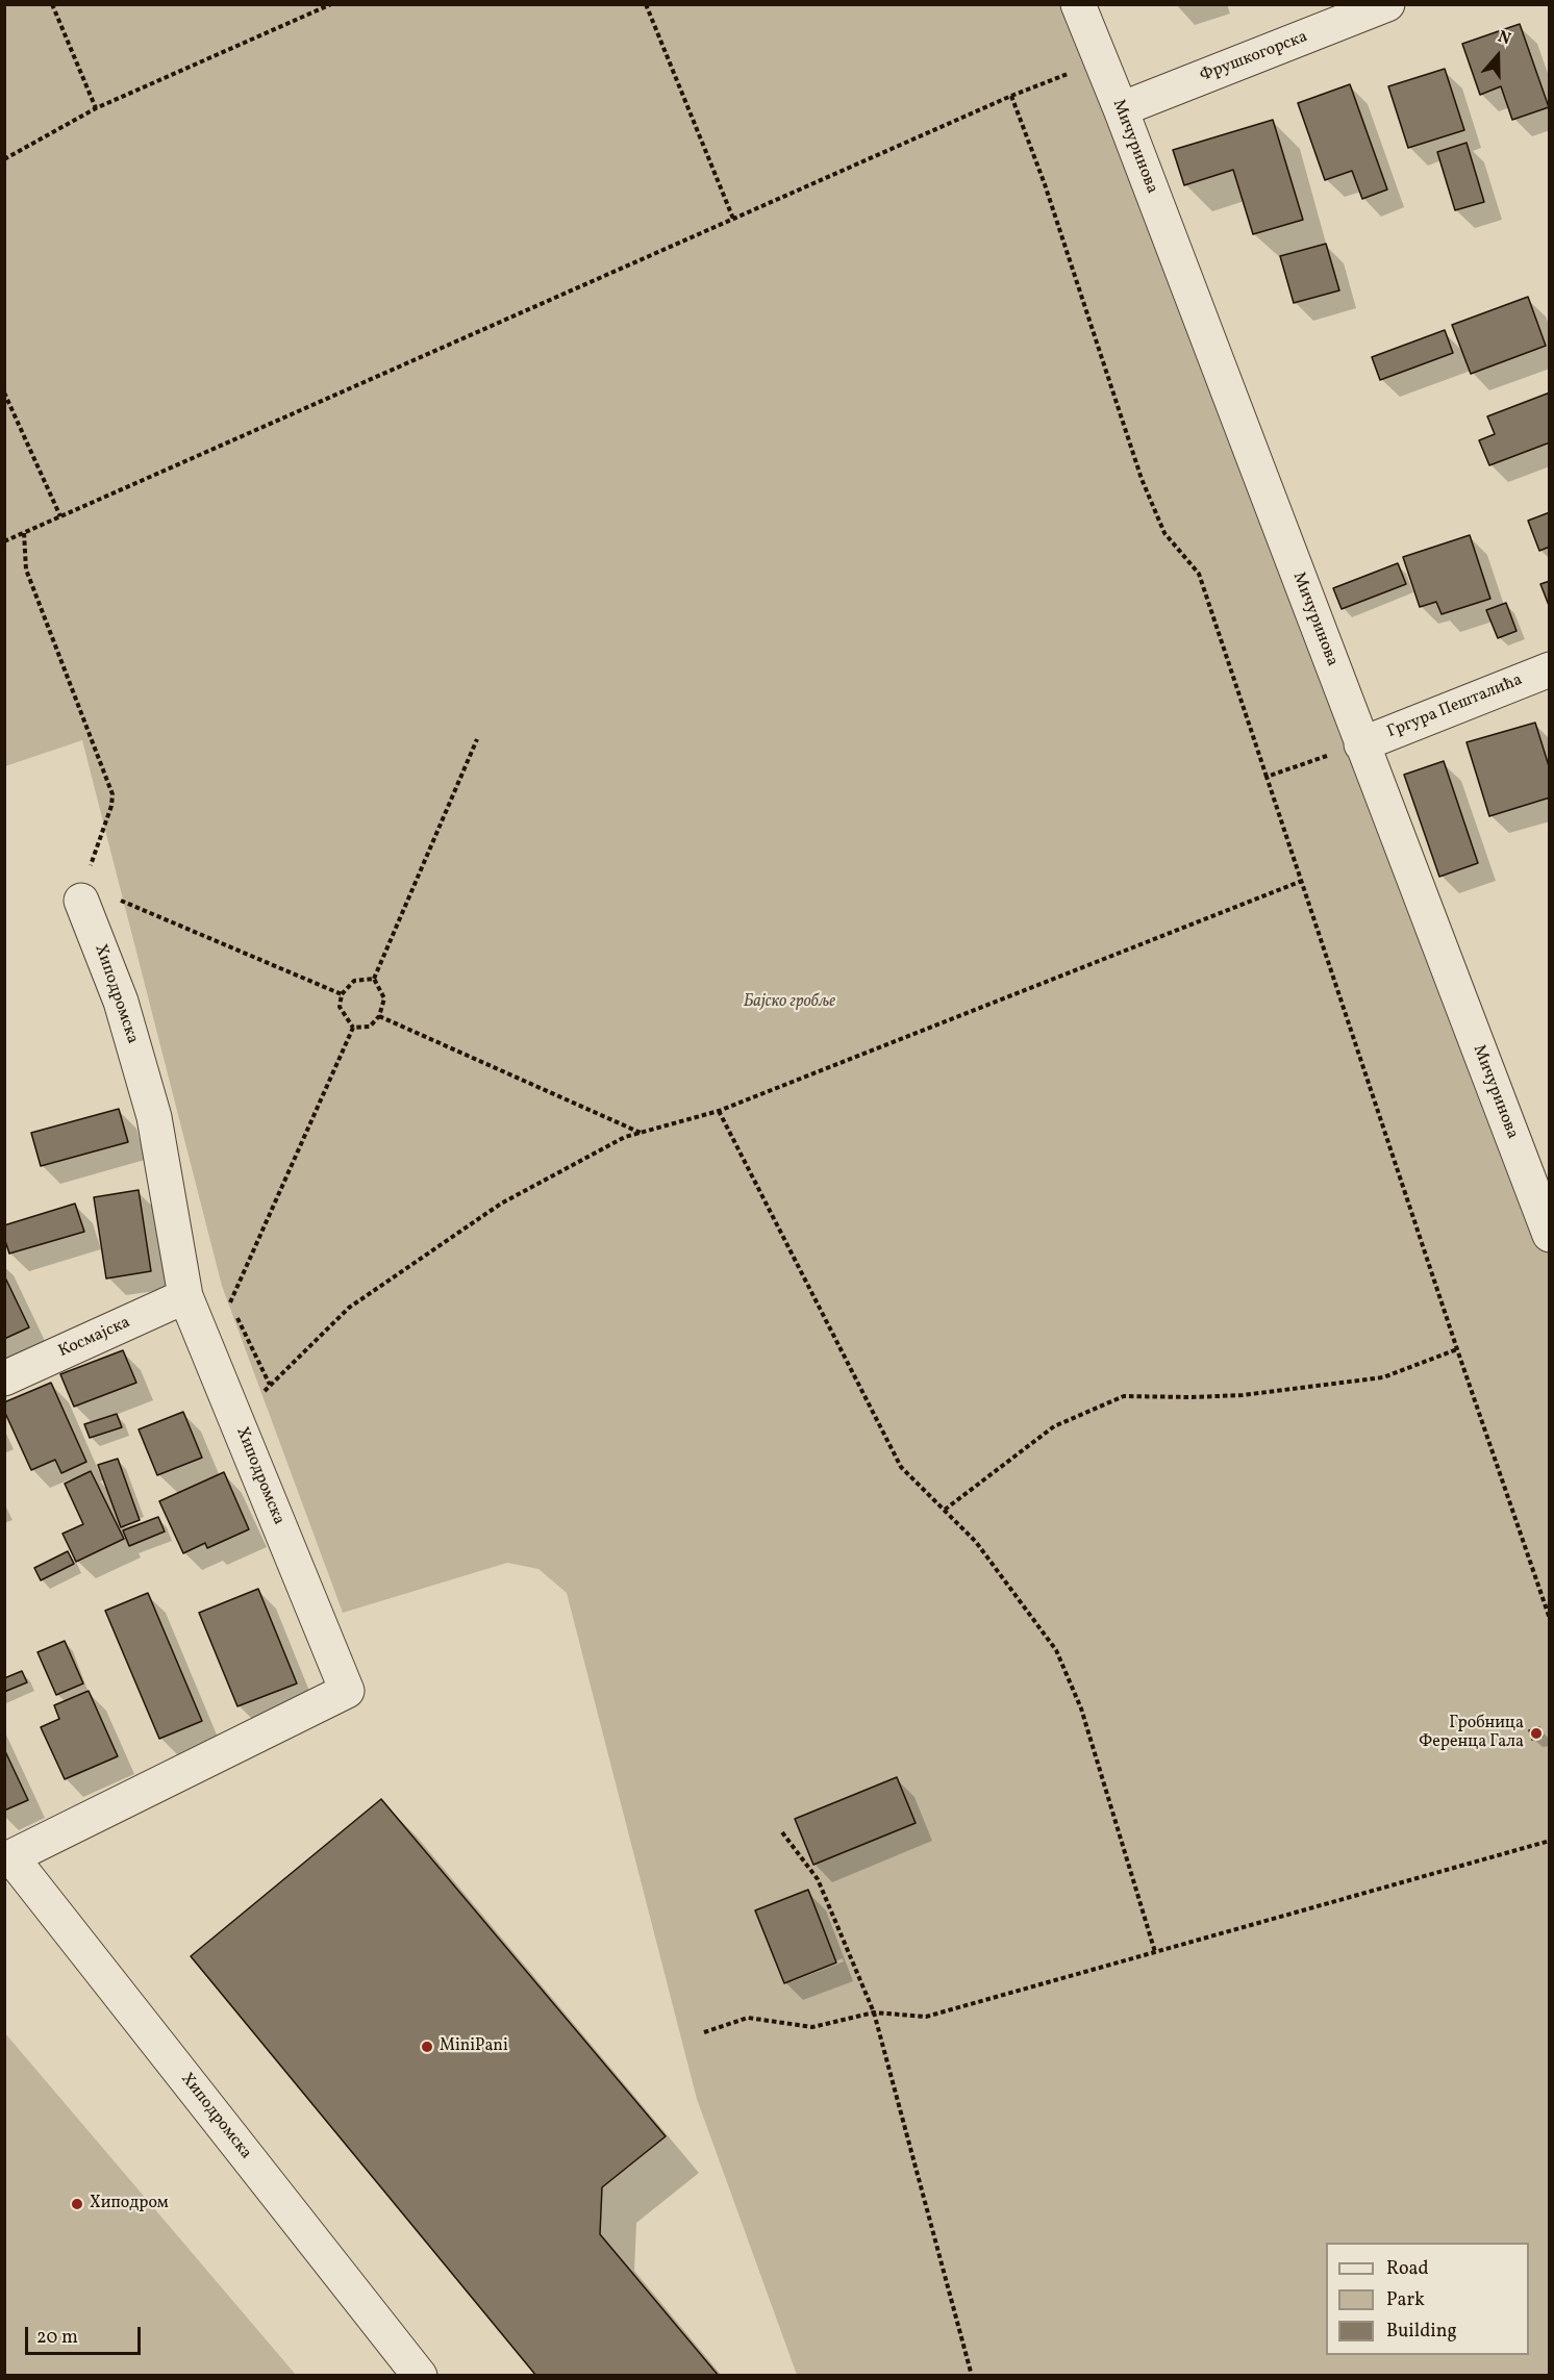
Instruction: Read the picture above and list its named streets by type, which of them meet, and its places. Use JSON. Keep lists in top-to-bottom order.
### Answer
{
  "streets": {
    "street": [
      "Фрушкогорска",
      "Мичуринова",
      "Гргура Пешталића",
      "Хиподромска",
      "Космајска"
    ]
  },
  "crossings": [
    ["Фрушкогорска", "Мичуринова"],
    ["Мичуринова", "Гргура Пешталића"],
    ["Хиподромска", "Космајска"]
  ],
  "parks": ["Бајско гробље"],
  "places": ["Гробница Ференца Гала", "MiniPani", "Хиподром"],
  "legend": ["Road", "Park", "Building"],
  "scale_bar": "20 m",
  "north": "top"
}
